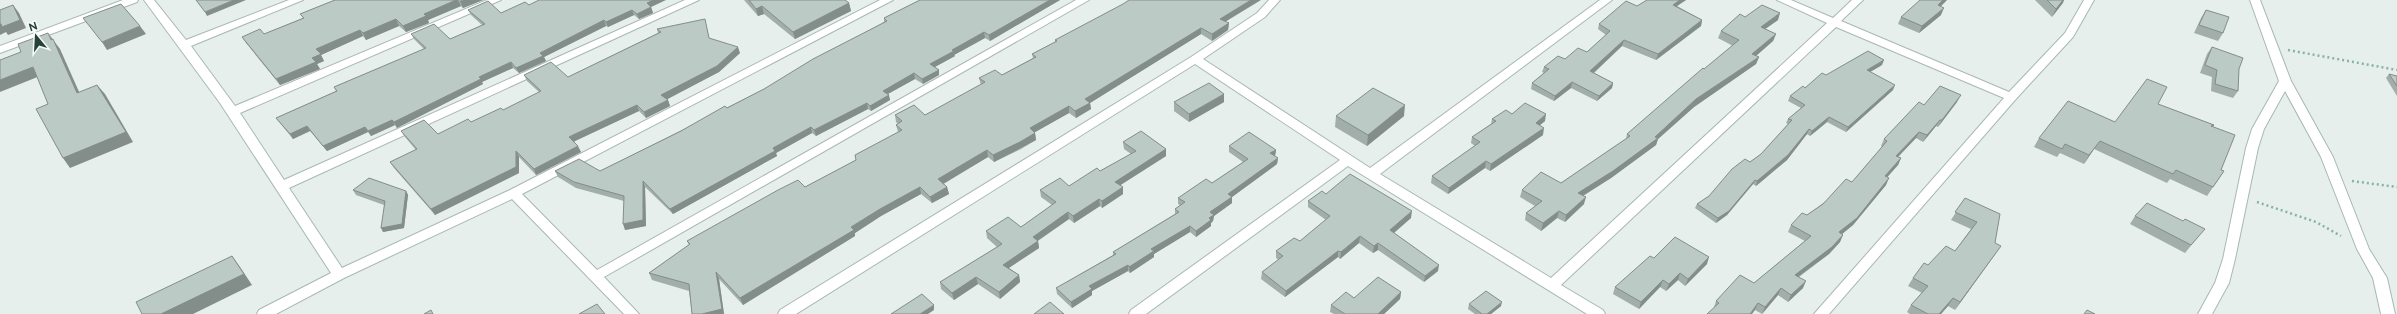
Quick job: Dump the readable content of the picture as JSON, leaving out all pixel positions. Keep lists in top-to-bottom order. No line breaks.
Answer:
{"north":"top"}
